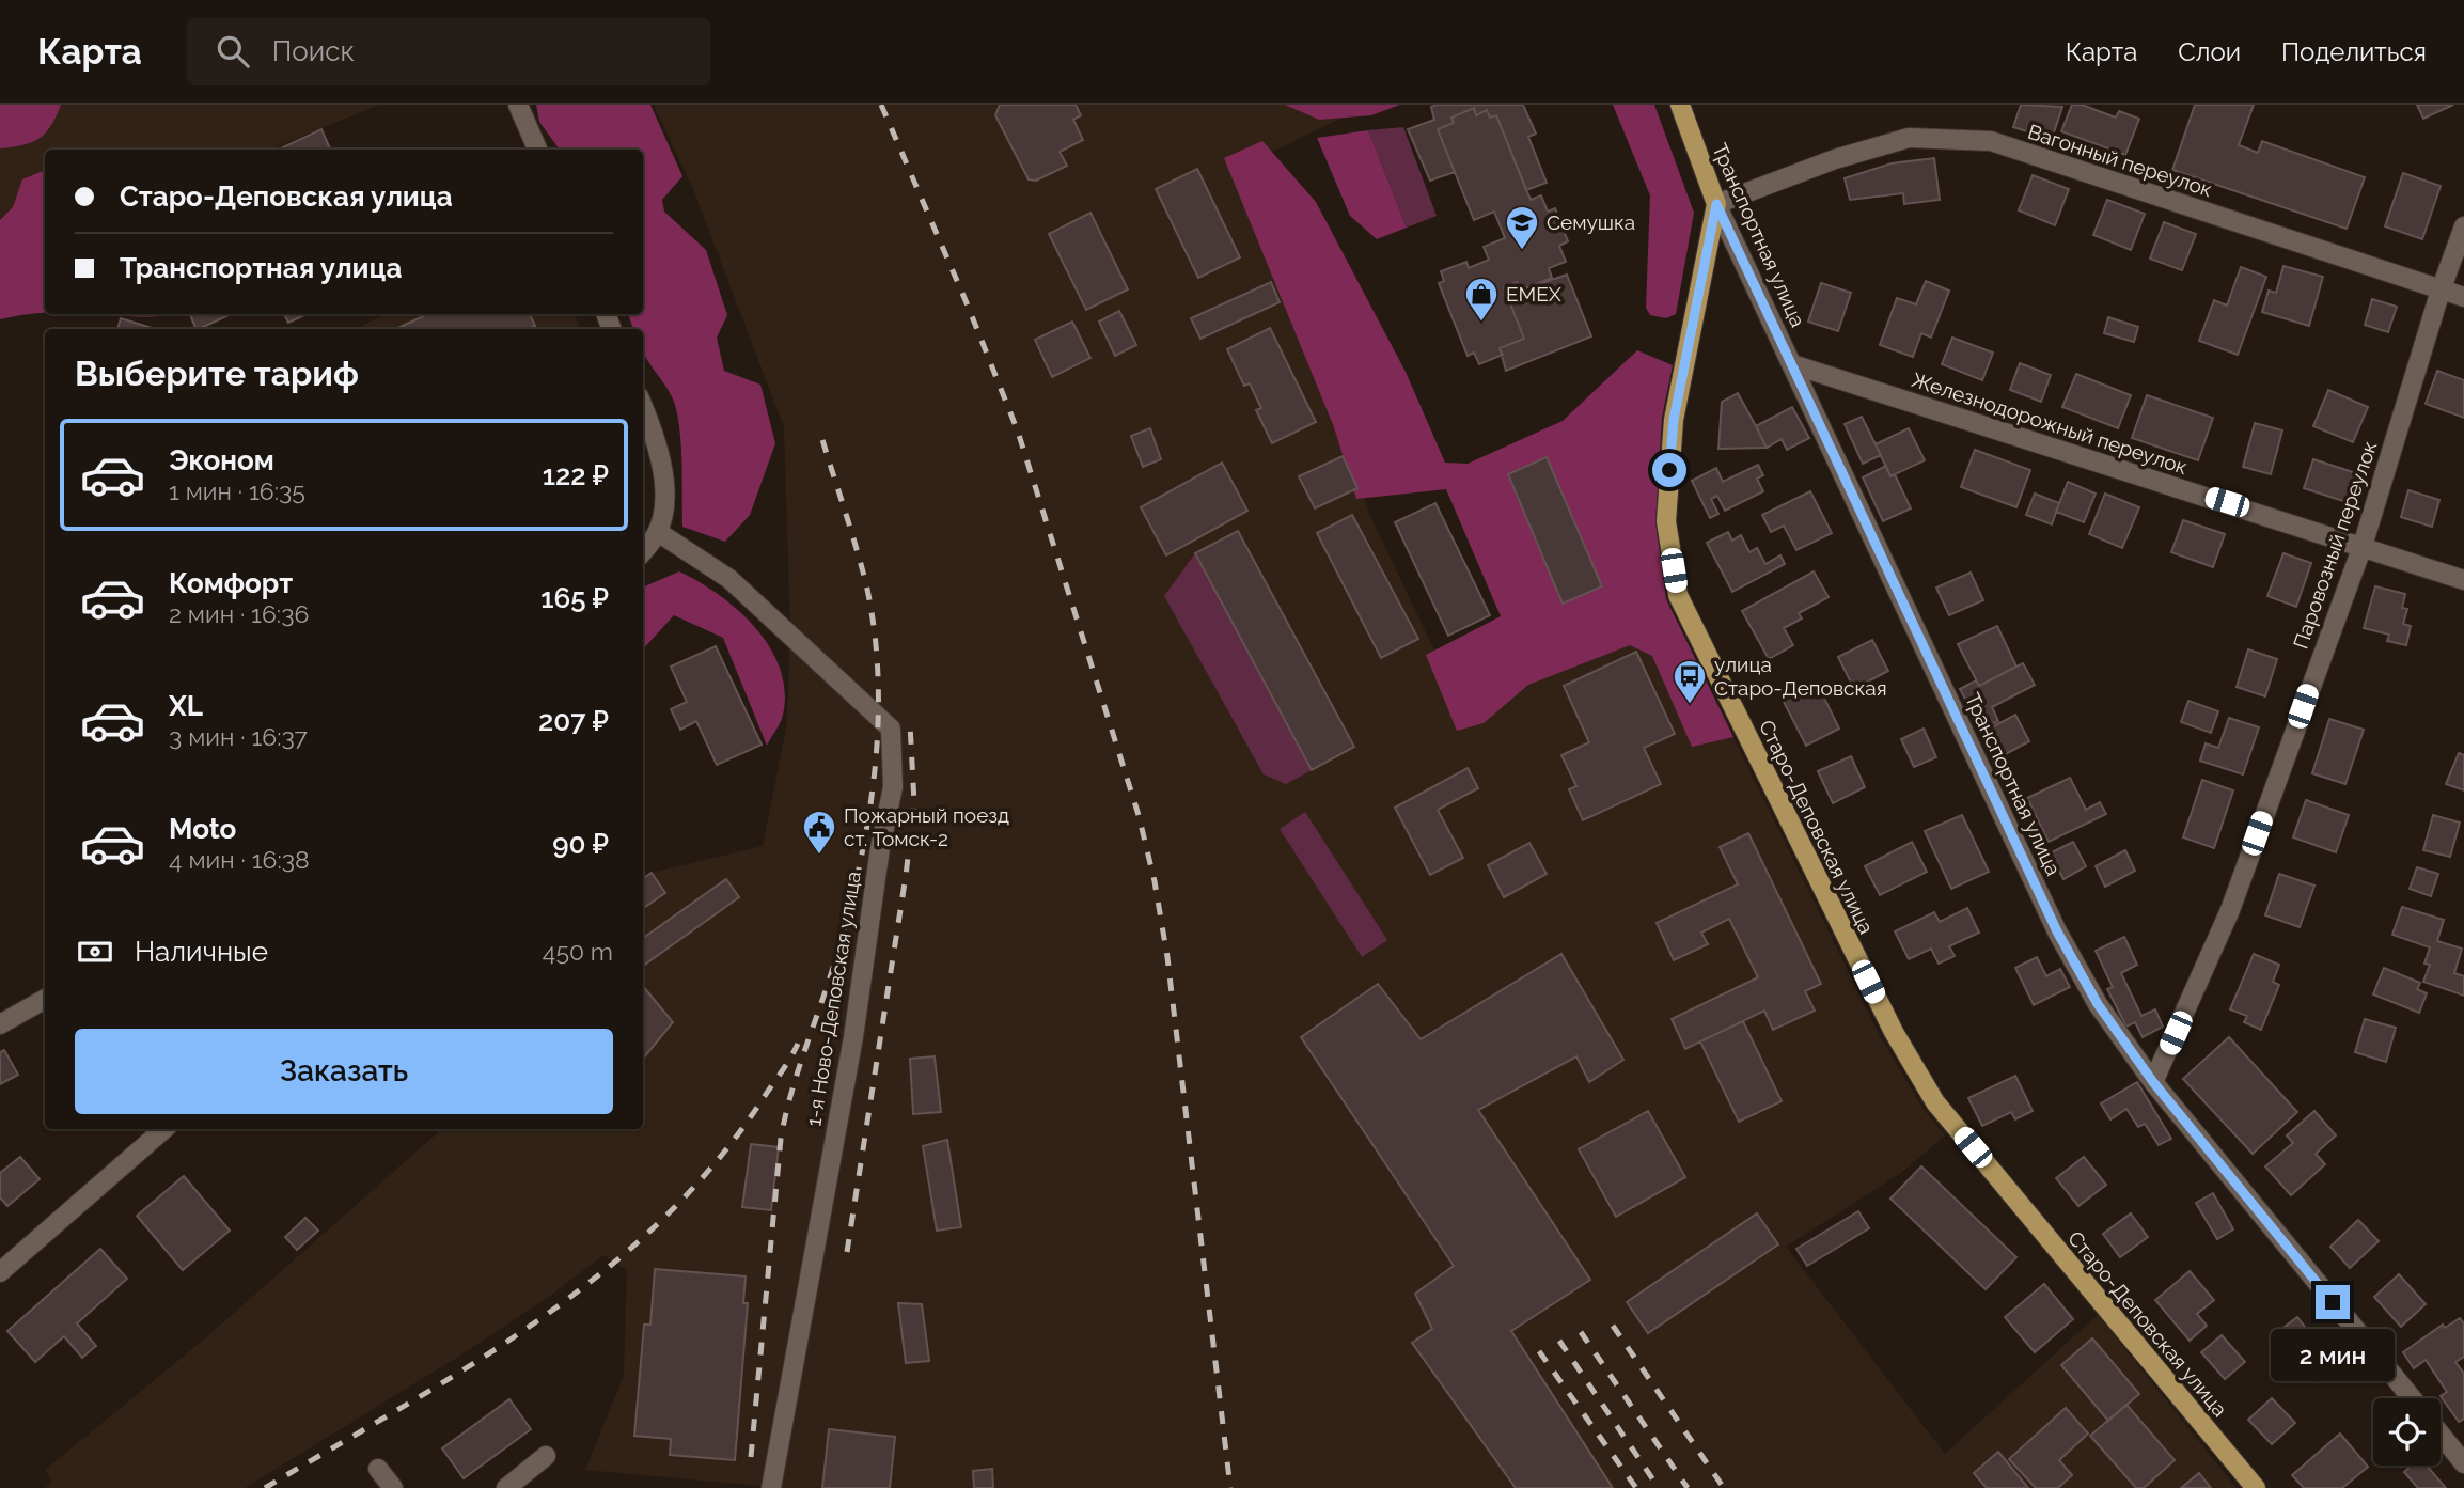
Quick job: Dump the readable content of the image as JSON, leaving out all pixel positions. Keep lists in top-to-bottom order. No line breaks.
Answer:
{"streets":{"main road":["Транспортная улица","Старо-Деповская улица"],"street":["Вагонный переулок","Железнодорожный переулок","Паровозный переулок","1-я Ново-Деповская улица"]},"crossings":[["Вагонный переулок","Транспортная улица"],["Вагонный переулок","Паровозный переулок"],["Вагонный переулок","Старо-Деповская улица"],["Транспортная улица","Железнодорожный переулок"],["Транспортная улица","Паровозный переулок"],["Транспортная улица","Старо-Деповская улица"],["Железнодорожный переулок","Паровозный переулок"]],"places":{"school or university":["Семушка"],"shop":["EMEX"],"bus stop":["улица Старо-Деповская"],"public building":["Пожарный поезд ст. Томск-2"]},"page":{"header":"Карта","search":"Поиск","nav":["Карта","Слои","Поделиться"],"banner":["Старо-Деповская улица","Транспортная улица"],"heading":"Выберите тариф","list":[{"name":"Эконом","note":"1 мин · 16:35","value":"122 ₽"},{"name":"Комфорт","note":"2 мин · 16:36","value":"165 ₽"},{"name":"XL","note":"3 мин · 16:37","value":"207 ₽"},{"name":"Moto","note":"4 мин · 16:38","value":"90 ₽"}],"pay":["Наличные","450 m"],"buttons":"Заказать","bubble":"2 мин"}}
